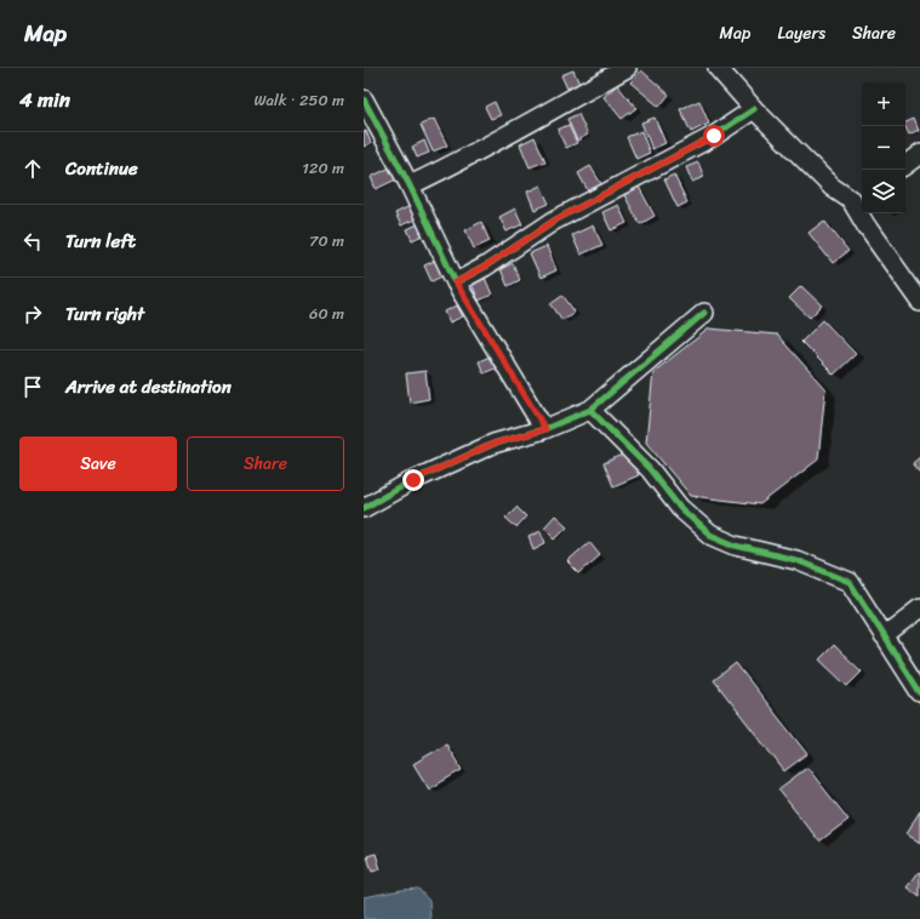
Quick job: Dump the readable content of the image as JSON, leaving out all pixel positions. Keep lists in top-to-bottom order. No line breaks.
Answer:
{"page":{"header":"Map","nav":["Map","Layers","Share"],"heading":["4 min","Walk · 250 m"],"map_buttons":["+","−"],"list":[["Continue","120 m"],["Turn left","70 m"],["Turn right","60 m"],"Arrive at destination"],"buttons":["Save","Share"]}}
